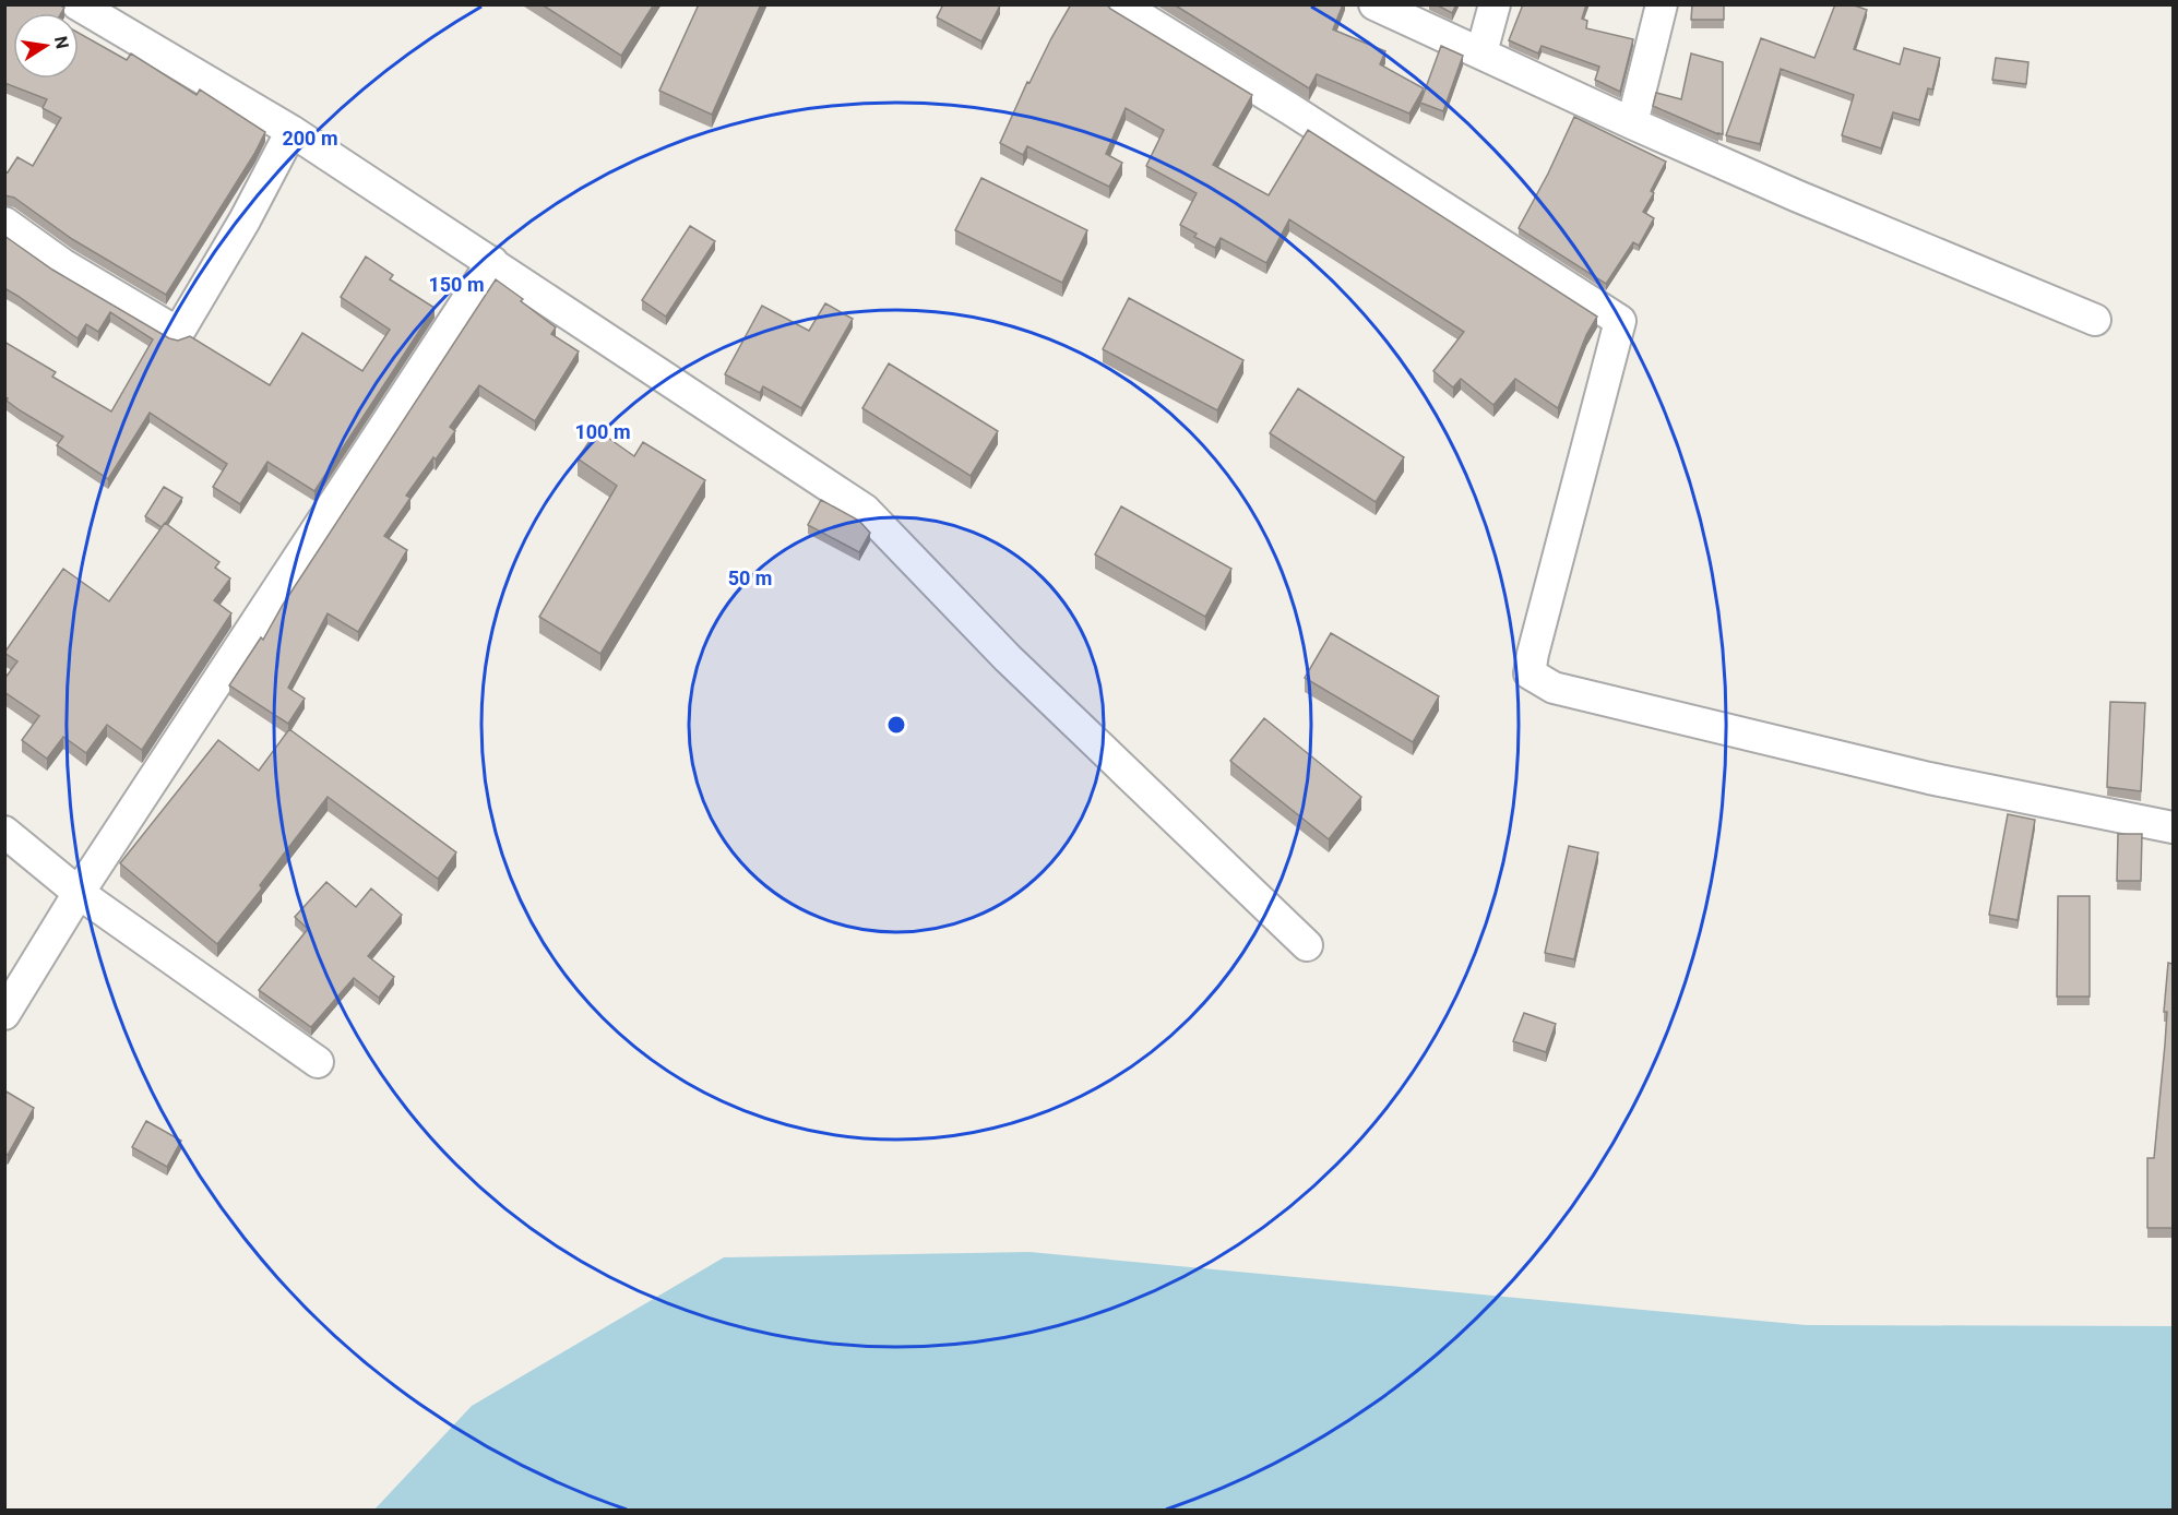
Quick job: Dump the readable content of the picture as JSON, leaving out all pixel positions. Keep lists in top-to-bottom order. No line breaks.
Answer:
{"north":"right","rings":["200 m","150 m","100 m","50 m"]}
